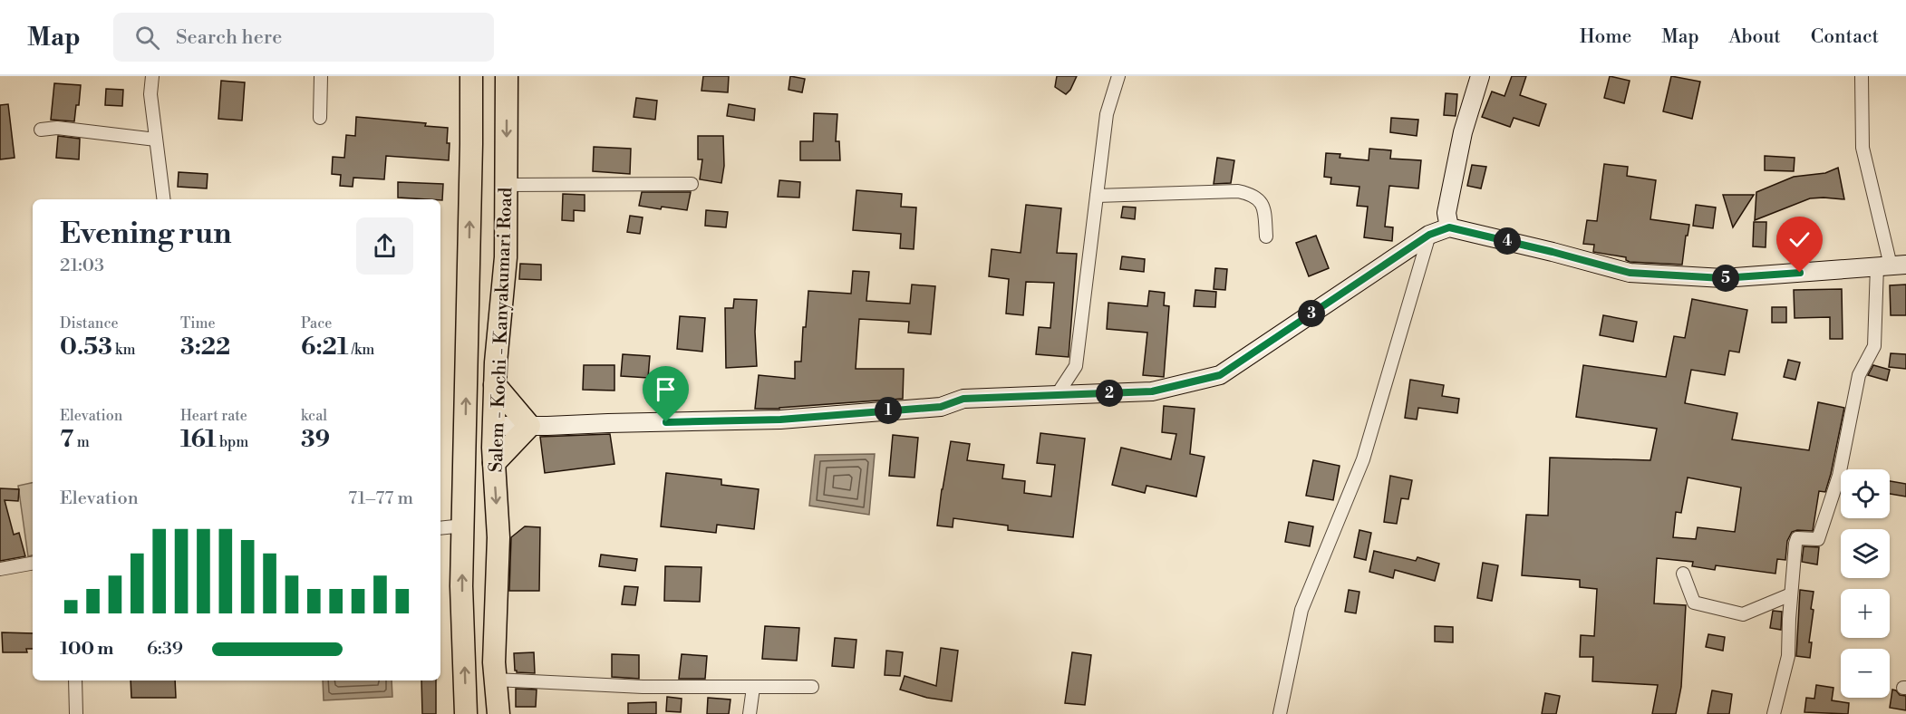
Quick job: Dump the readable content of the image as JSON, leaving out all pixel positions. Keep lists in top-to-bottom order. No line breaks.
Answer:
{"streets":{"highway":["Salem - Kochi - Kanyakumari Road"]},"page":{"header":"Map","search":"Search here","nav":["Home","Map","About","Contact"],"heading":["Evening run","21:03"],"pins":["4","5","3","2","1"],"stats":[["Distance","0.53 km"],["Time","3:22"],["Pace","6:21 /km"],["Elevation","7 m"],["Heart rate","161 bpm"],["kcal","39"]],"map_buttons":["+","−"],"chart":["Elevation","71–77 m"],"list":[{"name":"100 m","note":"6:39"}]}}
